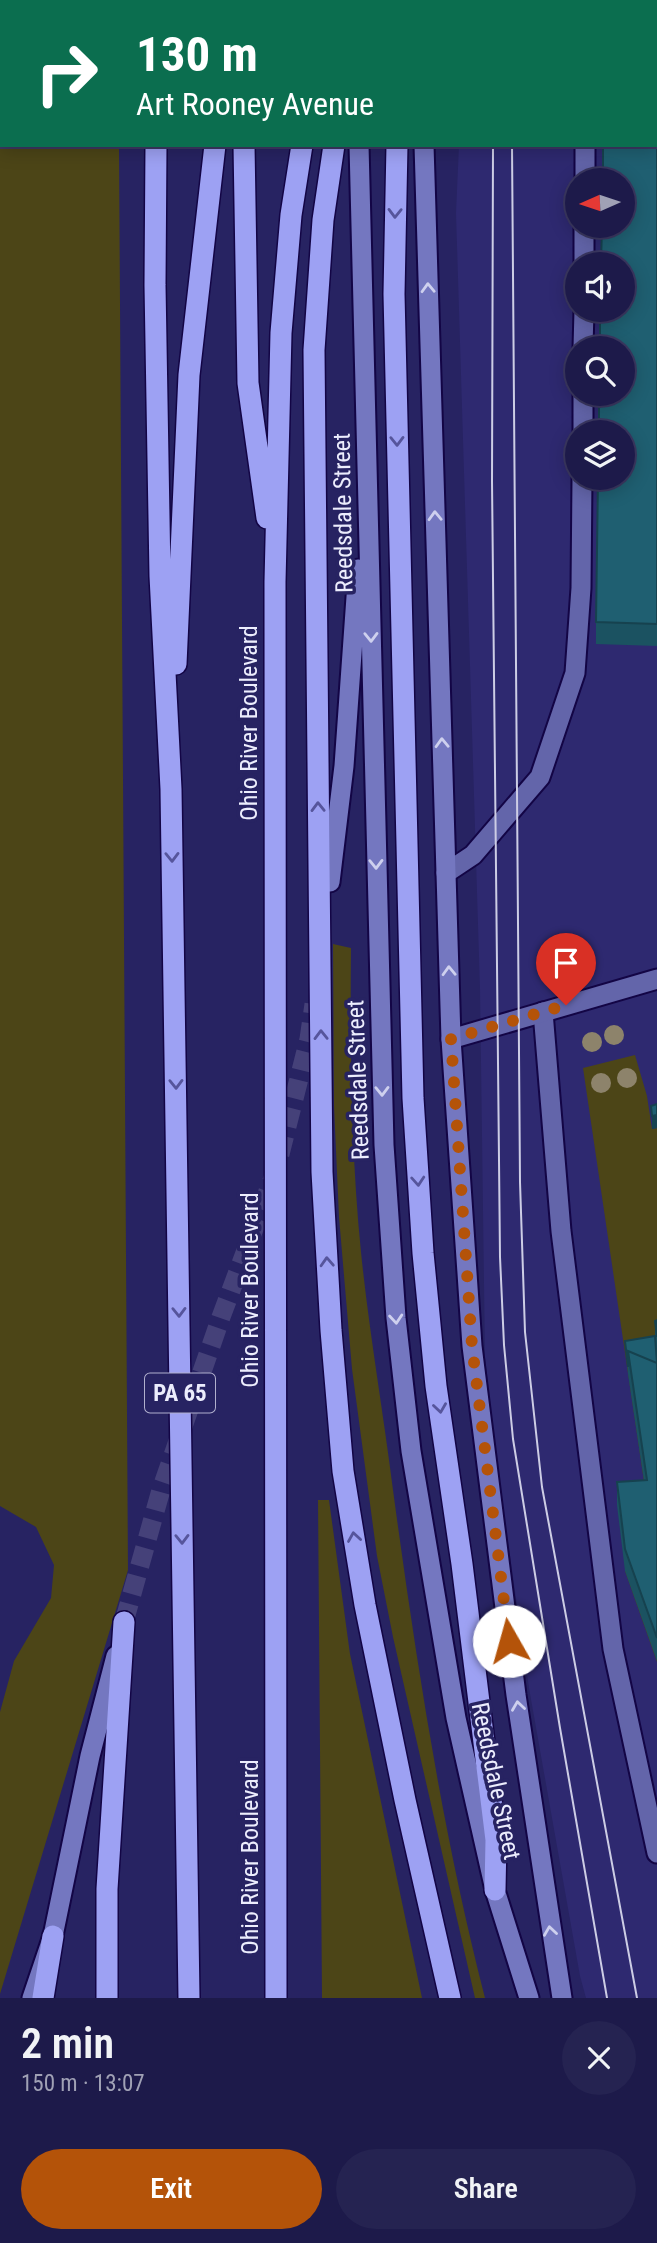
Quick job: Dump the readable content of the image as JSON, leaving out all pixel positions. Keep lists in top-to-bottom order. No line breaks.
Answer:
{"streets":{"highway":["Ohio River Boulevard","PA 65"],"main road":["Reedsdale Street"]},"north":"left","page":{"turn":["130 m","Art Rooney Avenue"],"heading":["2 min","150 m · 13:07"],"buttons":["Exit","Share"]}}
